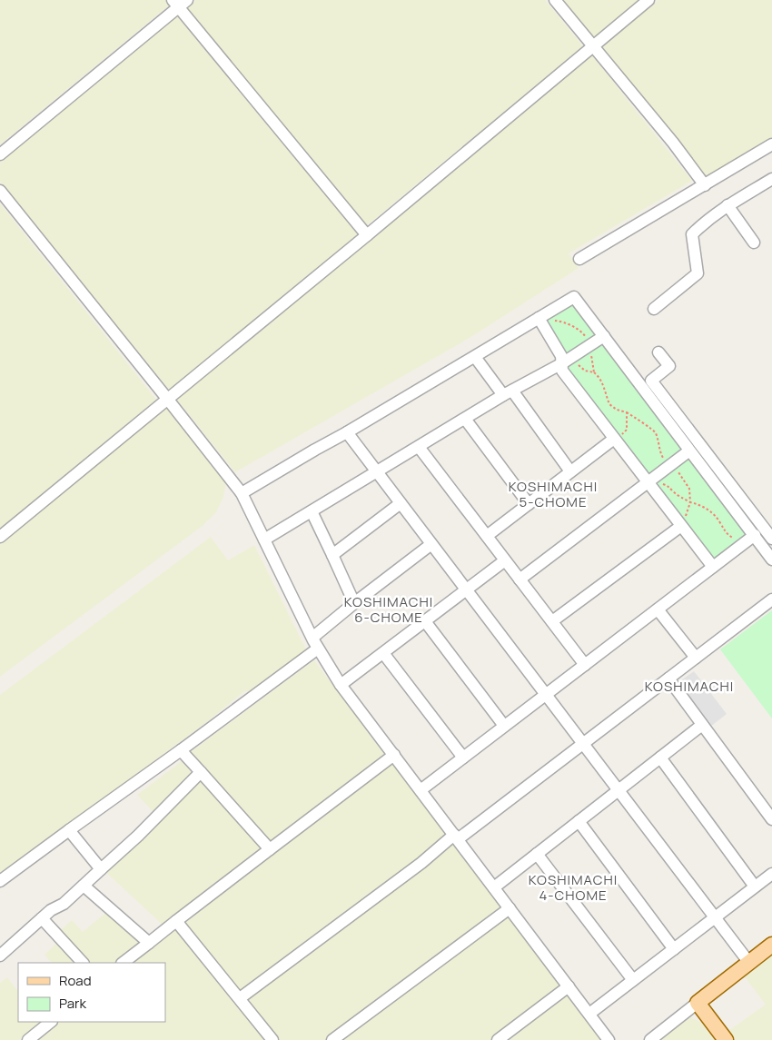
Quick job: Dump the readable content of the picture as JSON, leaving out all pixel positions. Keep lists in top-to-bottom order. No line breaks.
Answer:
{"districts":["KOSHIMACHI 5-CHOME","KOSHIMACHI 6-CHOME","KOSHIMACHI","KOSHIMACHI 4-CHOME"],"legend":["Road","Park"]}
